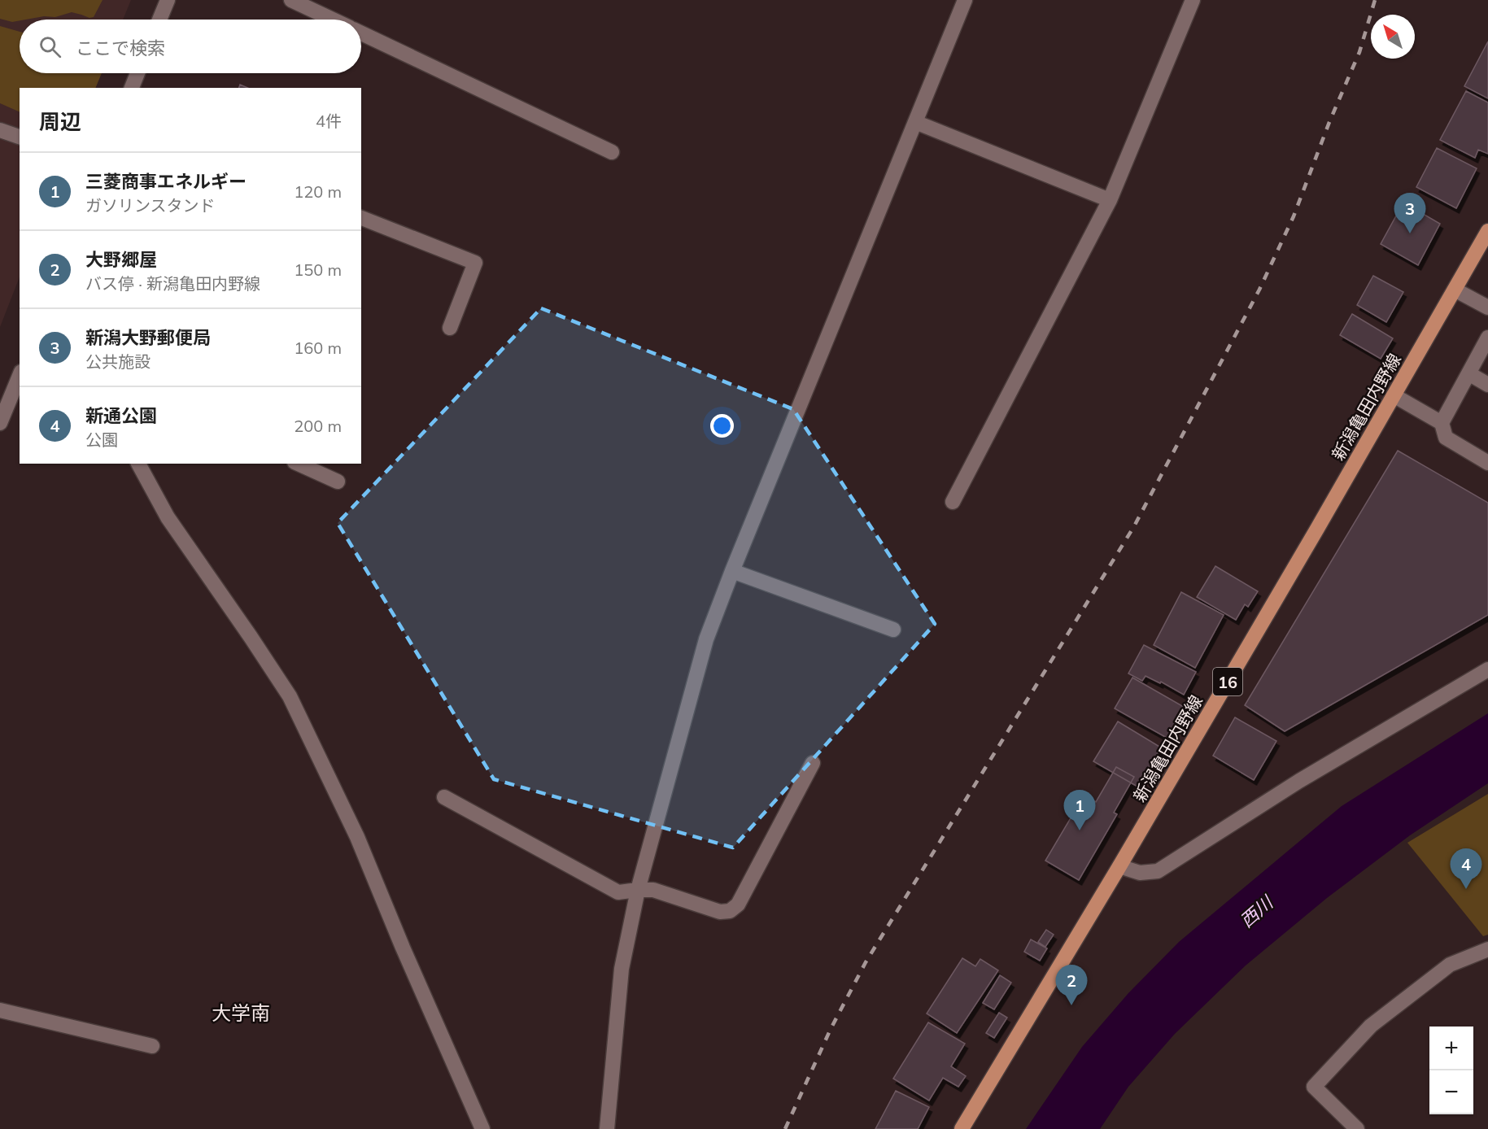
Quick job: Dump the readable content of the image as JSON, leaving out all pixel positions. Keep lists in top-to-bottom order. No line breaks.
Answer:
{"streets":{"main road":["新潟亀田内野線","16"]},"districts":["大学南"],"water":["西川"],"north":"top left","page":{"search":"ここで検索","heading":["周辺","4件"],"list":[{"mark":"1","name":"三菱商事エネルギー","note":"ガソリンスタンド","value":"120 m"},{"mark":"2","name":"大野郷屋","note":"バス停 · 新潟亀田内野線","value":"150 m"},{"mark":"3","name":"新潟大野郵便局","note":"公共施設","value":"160 m"},{"mark":"4","name":"新通公園","note":"公園","value":"200 m"}],"pins":["3","1","4","2"],"map_buttons":["+","−"]}}
